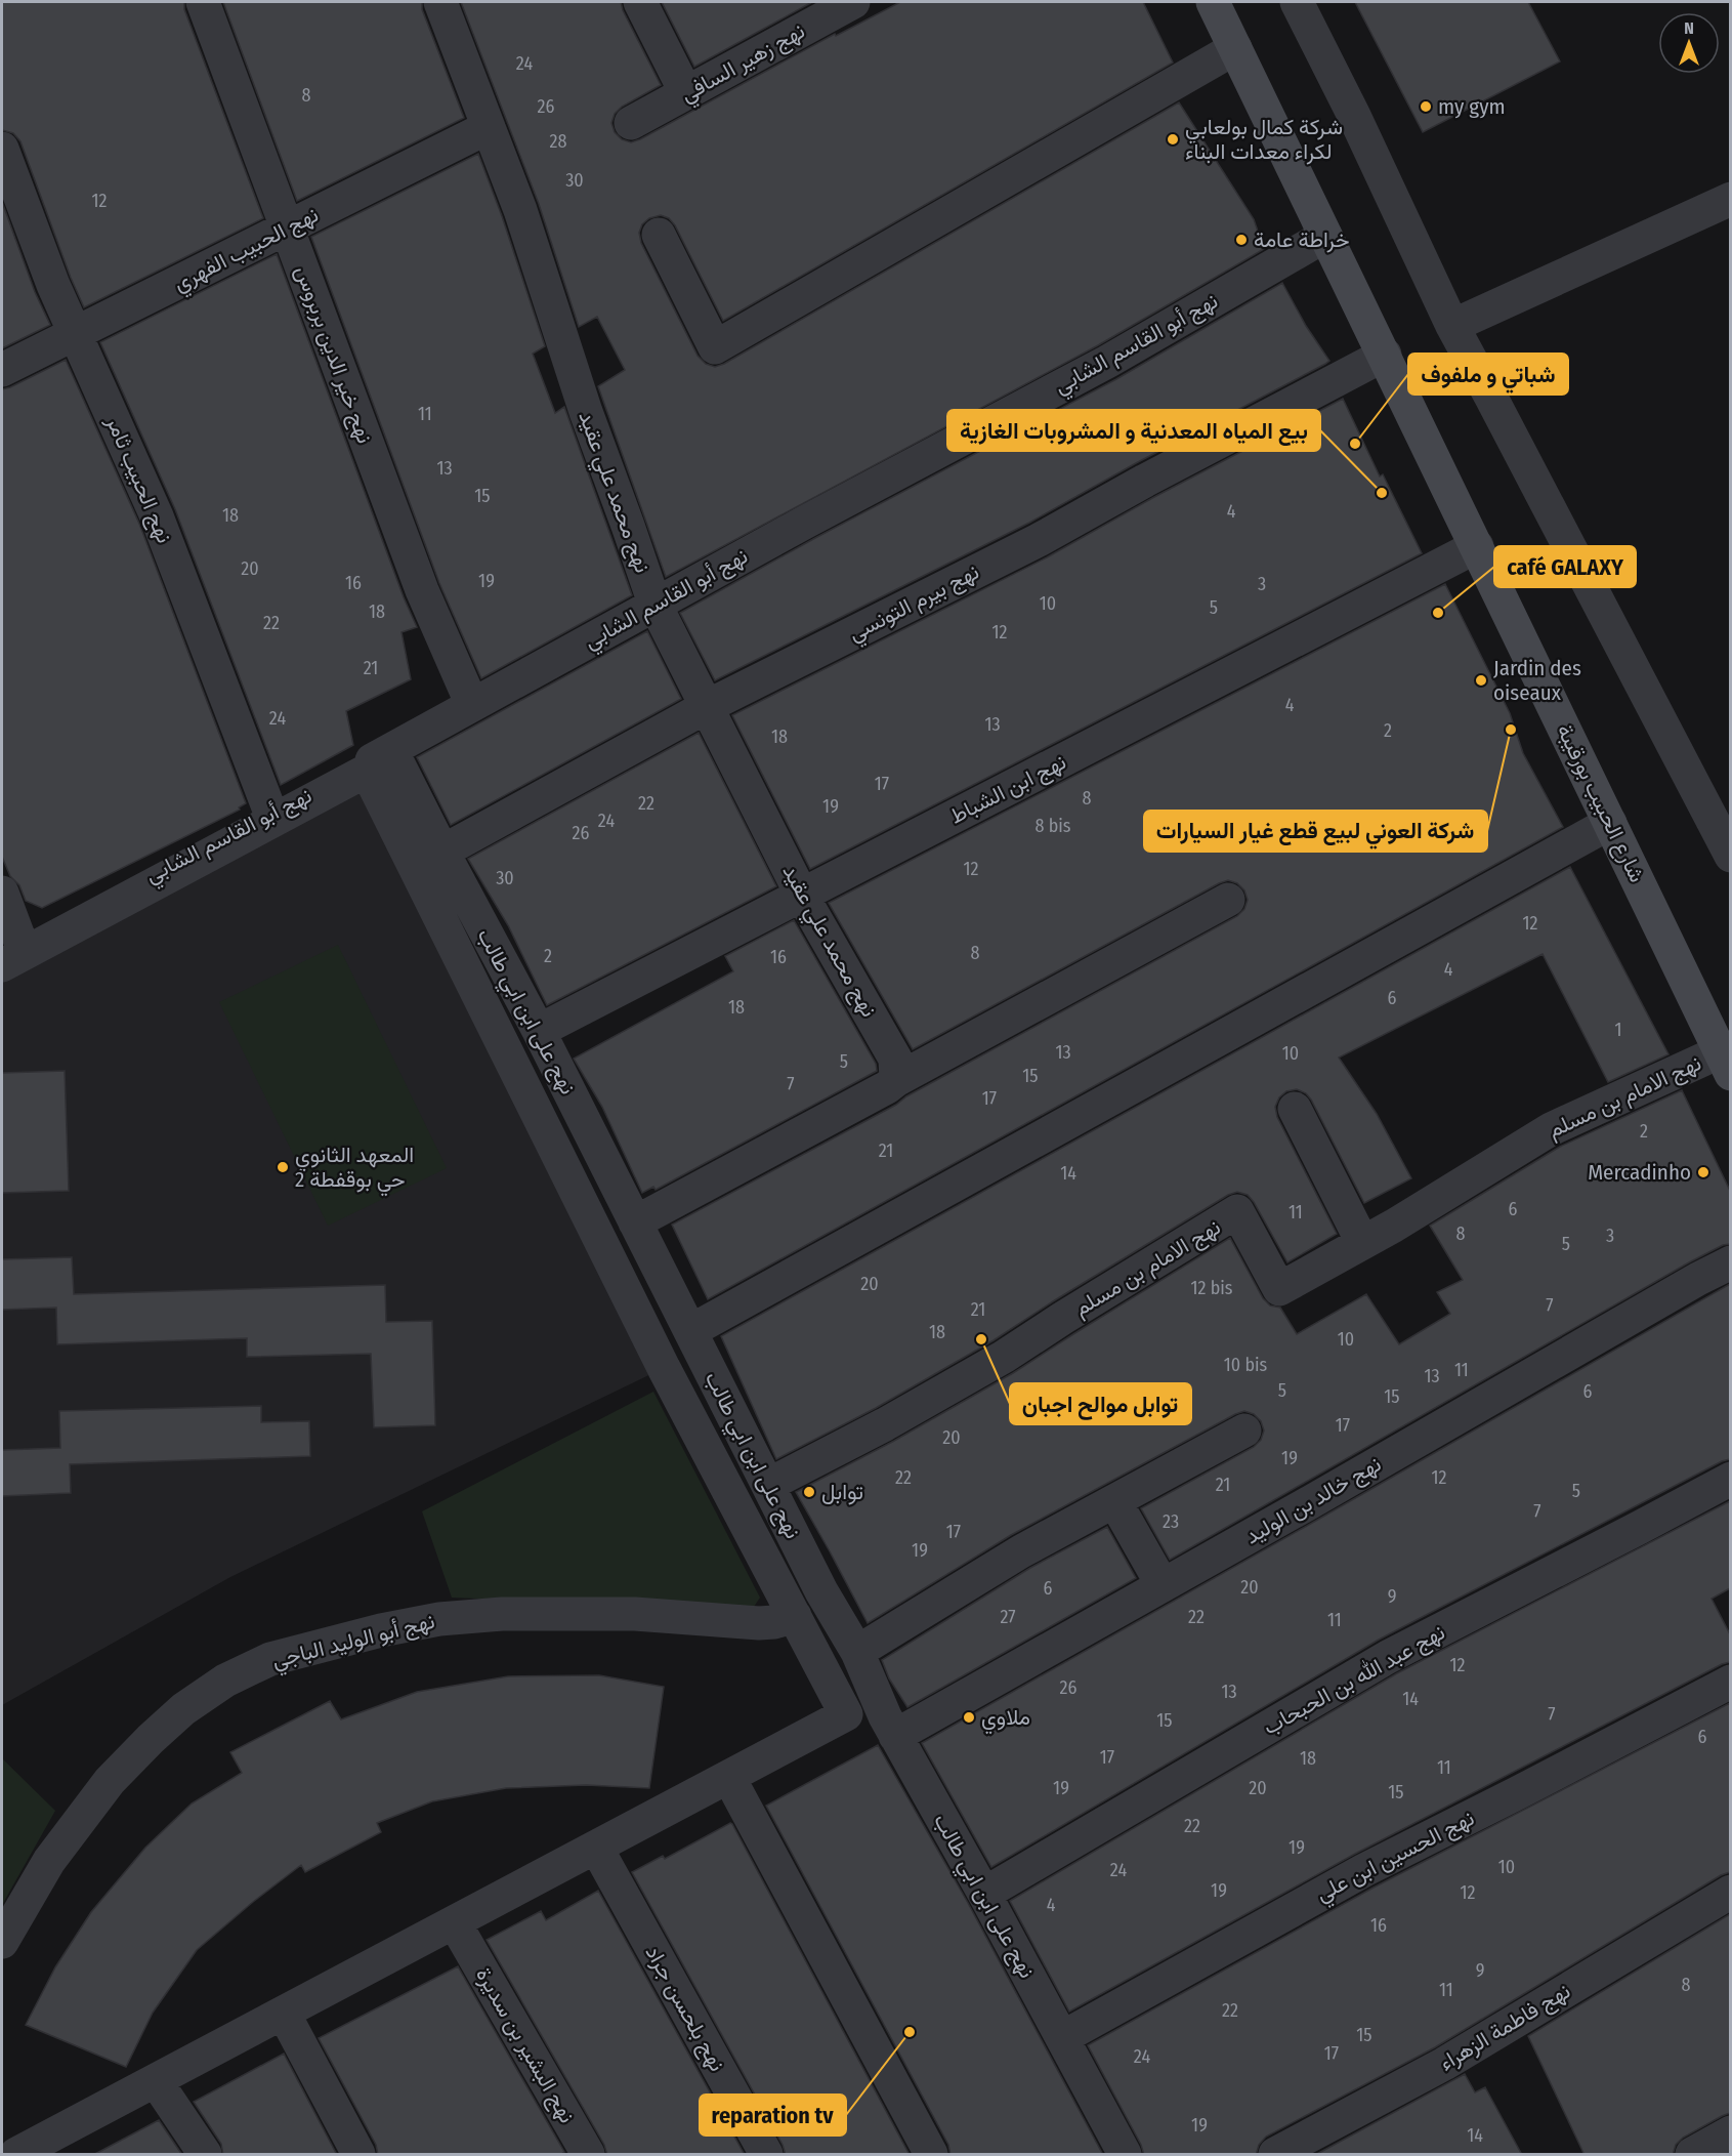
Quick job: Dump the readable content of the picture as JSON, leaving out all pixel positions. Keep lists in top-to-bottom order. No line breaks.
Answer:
{"streets":{"main road":["شارع الحبيب بورقيبة"],"street":["نهج زهير السافي","نهج الحبيب الفهري","نهج أبو القاسم الشابي","نهج خير الدين بربروس","نهج الحبيب ثامر","نهج محمد علي عقيد","نهج بيرم التونسي","نهج ابن الشباط","نهج على ابن ابي طالب","نهج الامام بن مسلم","نهج خالد بن الوليد","نهج أبو الوليد الباجي","نهج عبد الله بن الحبحاب","نهج الحسين ابن علي","نهج بلحسن جراد","نهج فاطمة الزهراء","نهج البشير بن سديرة"]},"crossings":[["نهج الحبيب الفهري","نهج خير الدين بربروس"],["نهج الحبيب الفهري","نهج الحبيب ثامر"],["نهج الحبيب الفهري","نهج محمد علي عقيد"],["نهج أبو القاسم الشابي","نهج خير الدين بربروس"],["نهج أبو القاسم الشابي","نهج الحبيب ثامر"],["نهج أبو القاسم الشابي","نهج محمد علي عقيد"],["نهج أبو القاسم الشابي","شارع الحبيب بورقيبة"],["نهج أبو القاسم الشابي","نهج على ابن ابي طالب"],["نهج محمد علي عقيد","نهج بيرم التونسي"],["نهج محمد علي عقيد","نهج ابن الشباط"],["نهج بيرم التونسي","شارع الحبيب بورقيبة"],["نهج بيرم التونسي","نهج على ابن ابي طالب"],["نهج ابن الشباط","شارع الحبيب بورقيبة"],["نهج ابن الشباط","نهج على ابن ابي طالب"],["شارع الحبيب بورقيبة","نهج الامام بن مسلم"],["نهج على ابن ابي طالب","نهج الامام بن مسلم"],["نهج على ابن ابي طالب","نهج خالد بن الوليد"],["نهج على ابن ابي طالب","نهج عبد الله بن الحبحاب"],["نهج على ابن ابي طالب","نهج الحسين ابن علي"],["نهج خالد بن الوليد","نهج بلحسن جراد"],["نهج خالد بن الوليد","نهج البشير بن سديرة"]],"places":["my gym","شركة كمال بولعابي لكراء معدات البناء","خراطة عامة","شباتي و ملفوف","بيع المياه المعدنية و المشروبات الغازية","café GALAXY","Jardin des oiseaux","شركة العوني لبيع قطع غيار السيارات","المعهد الثانوي حي بوقفطة 2","Mercadinho","توابل موالح اجبان","توابل","ملاوي","reparation tv"],"house_numbers":["24","8","26","28","30","12","11","13","15","4","18","20","19","16","3","10","5","18","22","12","21","4","24","13","2","18","17","8","22","19","24","8 bis","26","12","30","12","8","2","16","4","6","18","1","13","10","5","15","7","17","2","21","14","6","11","8","3","5","20","12 bis","7","21","18","10","10 bis","11","13","5","6","15","17","20","19","22","12","21","5","7","23","17","19","20","6","9","27","22","11","12","26","13","14","7","15","6","17","18","11","19","20","15","22","19","10","24","19","12","4","16","9","8","11","22","15","17","24","19","14"],"north":"top"}
